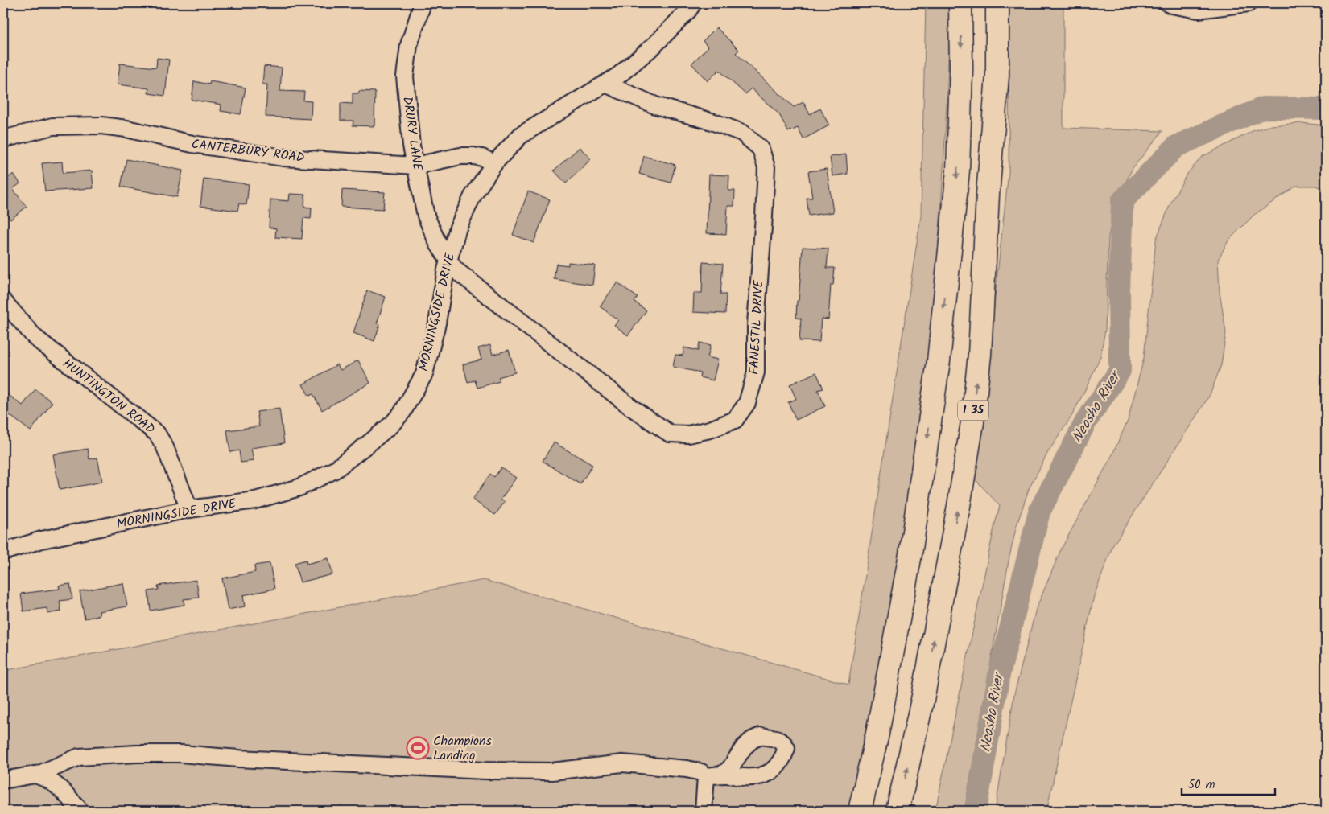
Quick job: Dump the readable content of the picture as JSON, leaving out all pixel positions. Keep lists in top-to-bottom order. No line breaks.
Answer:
{"streets":{"highway":["I 35"],"street":["DRURY LANE","CANTERBURY ROAD","MORNINGSIDE DRIVE","FANESTIL DRIVE","HUNTINGTON ROAD"]},"crossings":[["DRURY LANE","CANTERBURY ROAD"],["DRURY LANE","MORNINGSIDE DRIVE"],["DRURY LANE","FANESTIL DRIVE"],["CANTERBURY ROAD","MORNINGSIDE DRIVE"],["MORNINGSIDE DRIVE","FANESTIL DRIVE"],["MORNINGSIDE DRIVE","HUNTINGTON ROAD"]],"water":["Neosho River"],"places":{"sports":["Champions Landing"]},"scale_bar":"50 m"}
